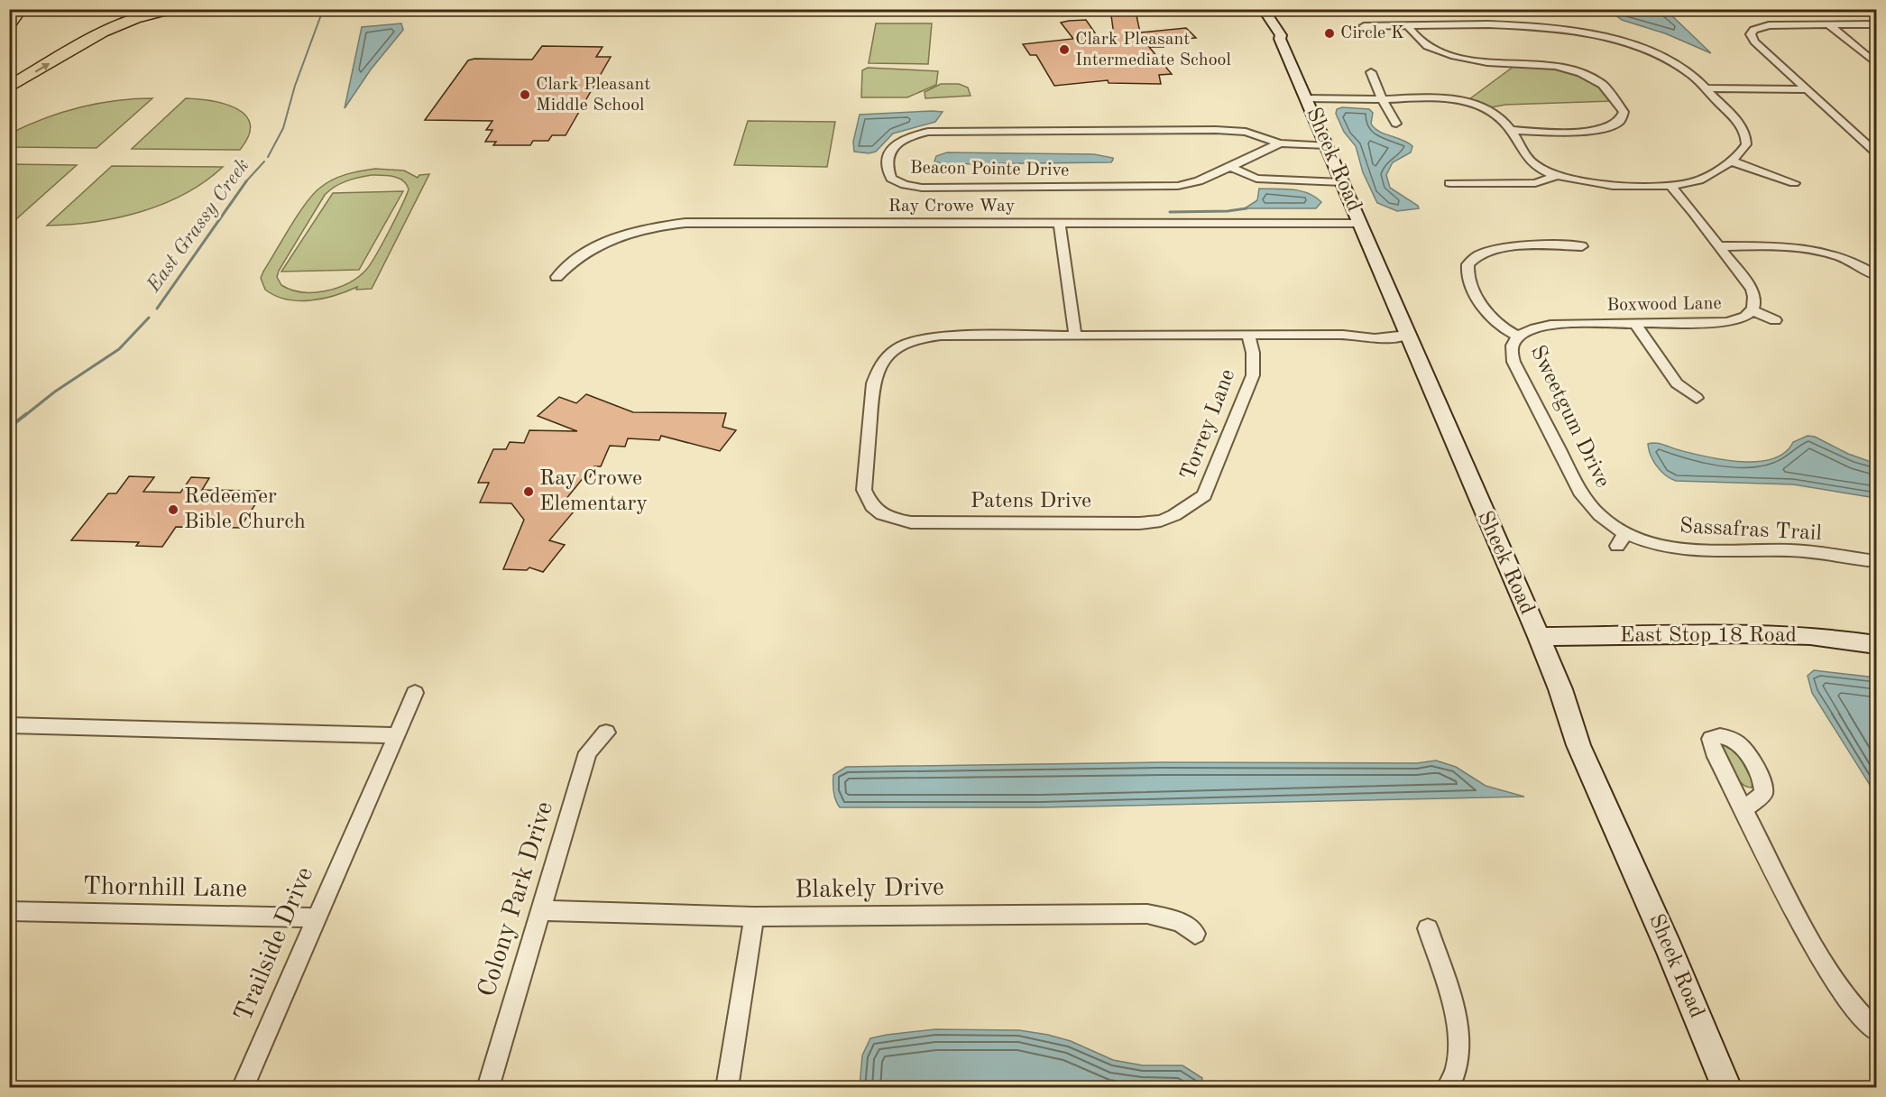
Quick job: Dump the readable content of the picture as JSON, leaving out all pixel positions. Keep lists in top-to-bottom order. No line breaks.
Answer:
{"streets":{"street":["Sheek Road","Beacon Pointe Drive","Ray Crowe Way","Boxwood Lane","Sweetgum Drive","Torrey Lane","Patens Drive","Sassafras Trail","East Stop 18 Road","Thornhill Lane","Blakely Drive","Colony Park Drive","Trailside Drive"]},"crossings":[["Sheek Road","Beacon Pointe Drive"],["Sheek Road","Ray Crowe Way"],["Sheek Road","East Stop 18 Road"],["Boxwood Lane","Sweetgum Drive"],["Sweetgum Drive","Sassafras Trail"],["Torrey Lane","Patens Drive"],["Thornhill Lane","Trailside Drive"],["Blakely Drive","Colony Park Drive"]],"water":["East Grassy Creek"],"places":["Circle K","Clark Pleasant Intermediate School","Clark Pleasant Middle School","Ray Crowe Elementary","Redeemer Bible Church"]}
